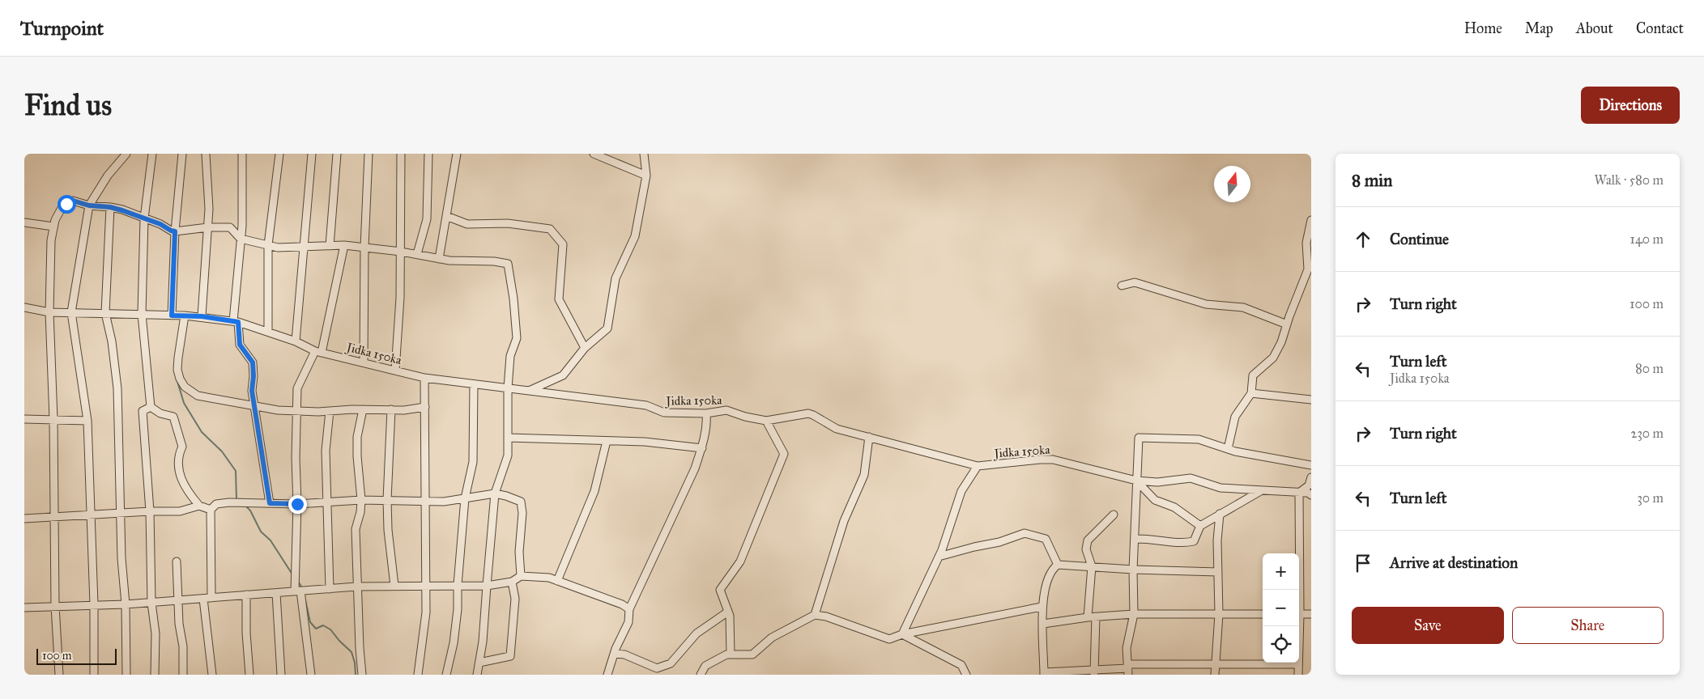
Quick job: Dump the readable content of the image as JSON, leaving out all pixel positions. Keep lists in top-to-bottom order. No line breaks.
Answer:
{"streets":{"street":["Jidka 150ka"]},"scale_bar":"100 m","north":"top","page":{"header":"Turnpoint","nav":["Home","Map","About","Contact"],"buttons":["Directions",["Save","Share"]],"title":"Find us","heading":["8 min","Walk · 580 m"],"list":[["Continue","140 m"],["Turn right","100 m"],["Turn left","Jidka 150ka","80 m"],["Turn right","230 m"],["Turn left","30 m"],"Arrive at destination"],"map_buttons":["+","−"],"scale":"100 m"}}
